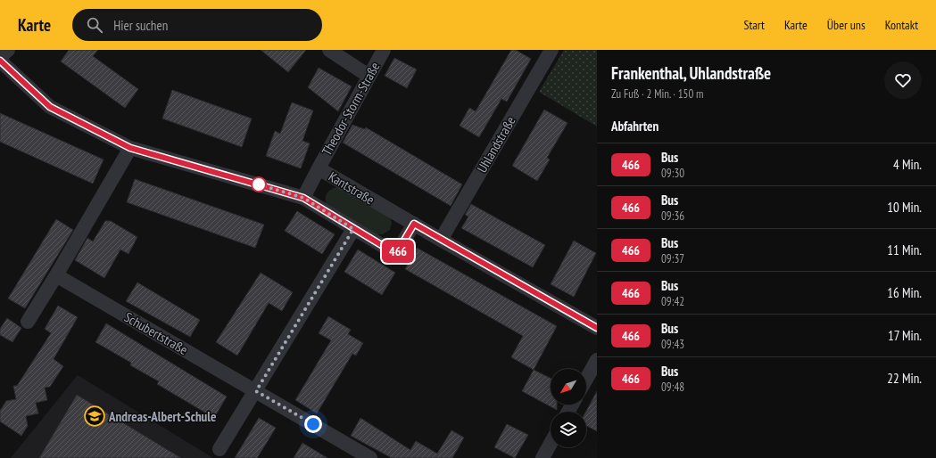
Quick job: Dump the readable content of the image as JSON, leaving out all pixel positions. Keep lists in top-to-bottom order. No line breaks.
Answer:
{"streets":{"street":["Theodor-Storm-Straße","Uhlandstraße","Kantstraße","Schubertstraße"]},"crossings":[["Theodor-Storm-Straße","Kantstraße"],["Uhlandstraße","Kantstraße"]],"places":{"school or university":["Andreas-Albert-Schule"]},"lines":["bus line 466"],"north":"bottom left","page":{"header":"Karte","search":"Hier suchen","nav":["Start","Karte","Über uns","Kontakt"],"on_map":"466","heading":[["Frankenthal, Uhlandstraße","Zu Fuß · 2 Min. · 150 m"],"Abfahrten"],"list":[{"mark":"466","name":"Bus","note":"09:30","value":"4 Min."},{"mark":"466","name":"Bus","note":"09:36","value":"10 Min."},{"mark":"466","name":"Bus","note":"09:37","value":"11 Min."},{"mark":"466","name":"Bus","note":"09:42","value":"16 Min."},{"mark":"466","name":"Bus","note":"09:43","value":"17 Min."},{"mark":"466","name":"Bus","note":"09:48","value":"22 Min."}]}}
